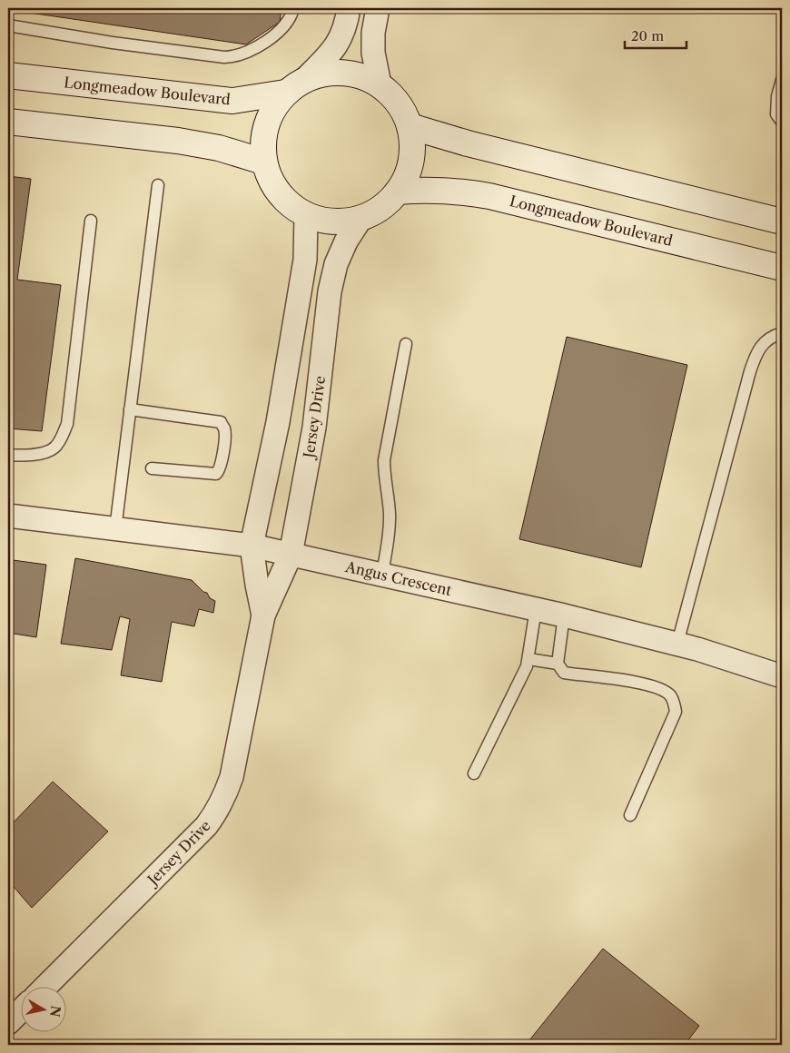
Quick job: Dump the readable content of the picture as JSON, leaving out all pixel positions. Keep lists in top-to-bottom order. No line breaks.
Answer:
{"streets":{"main road":["Longmeadow Boulevard"],"street":["Jersey Drive","Angus Crescent"]},"crossings":[["Longmeadow Boulevard","Jersey Drive"],["Jersey Drive","Angus Crescent"]],"scale_bar":"20 m","north":"right"}
